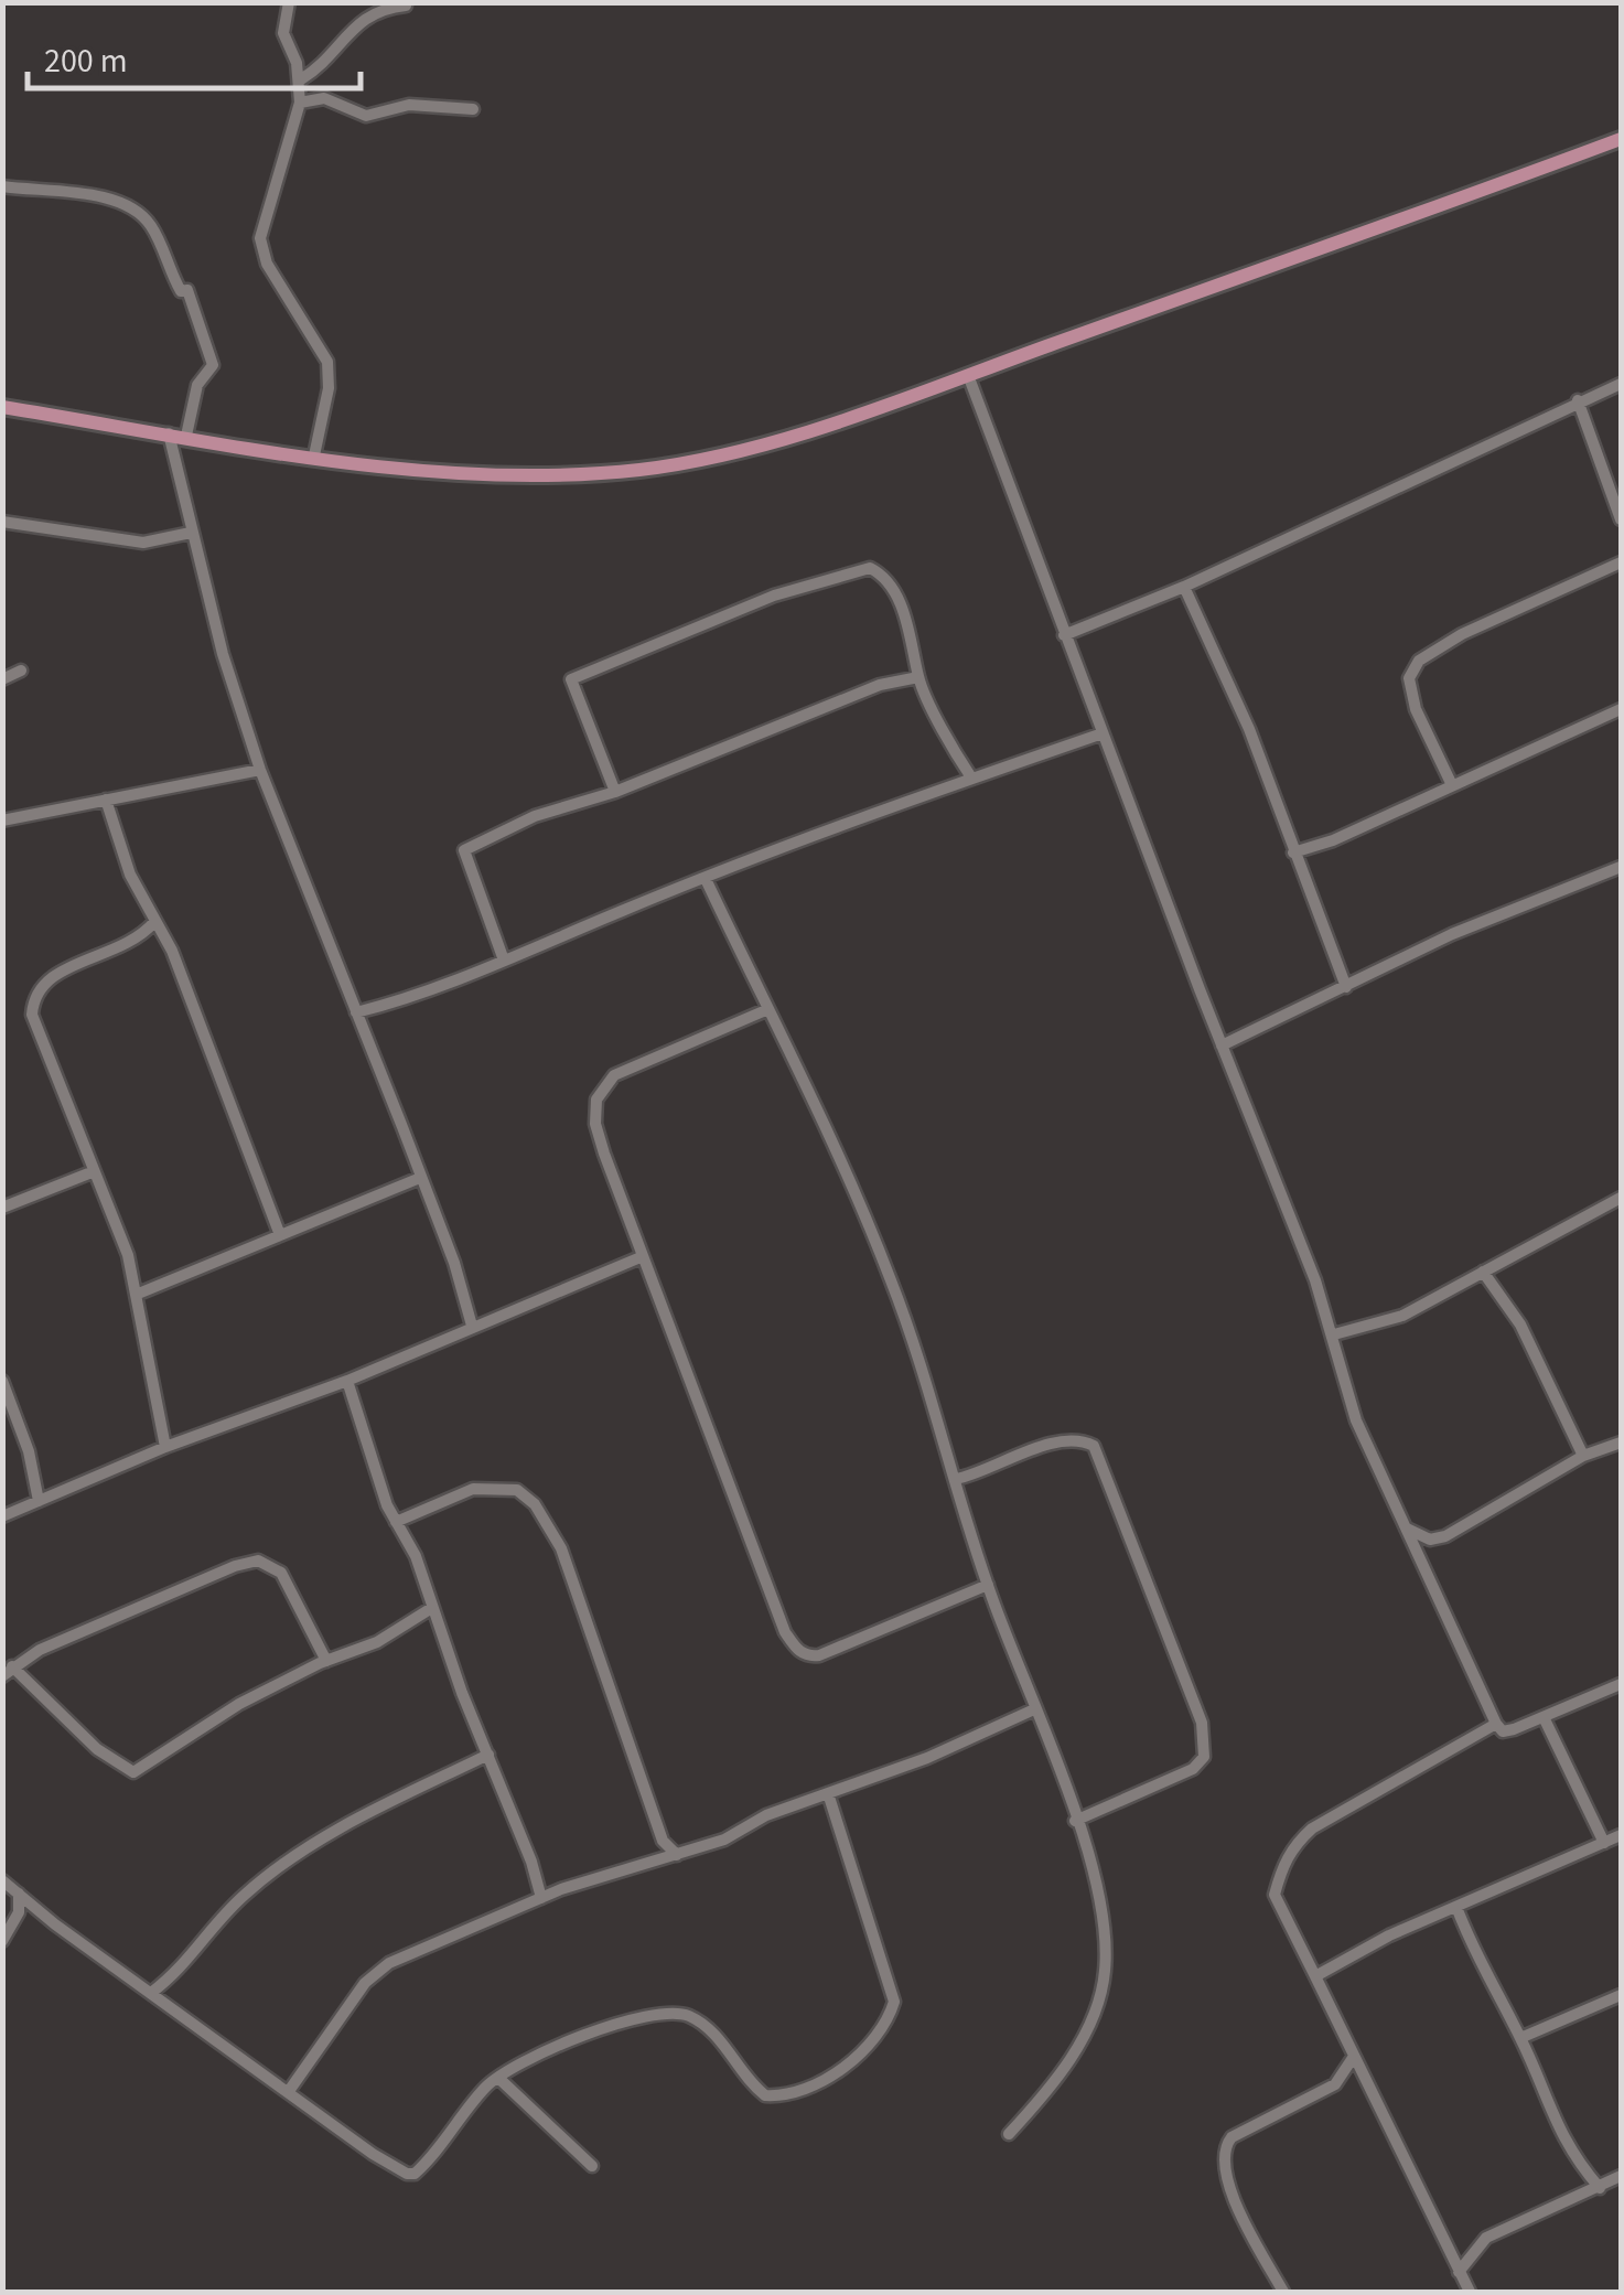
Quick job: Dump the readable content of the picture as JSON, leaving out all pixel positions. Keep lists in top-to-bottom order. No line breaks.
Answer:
{"scale_bar":"200 m"}
